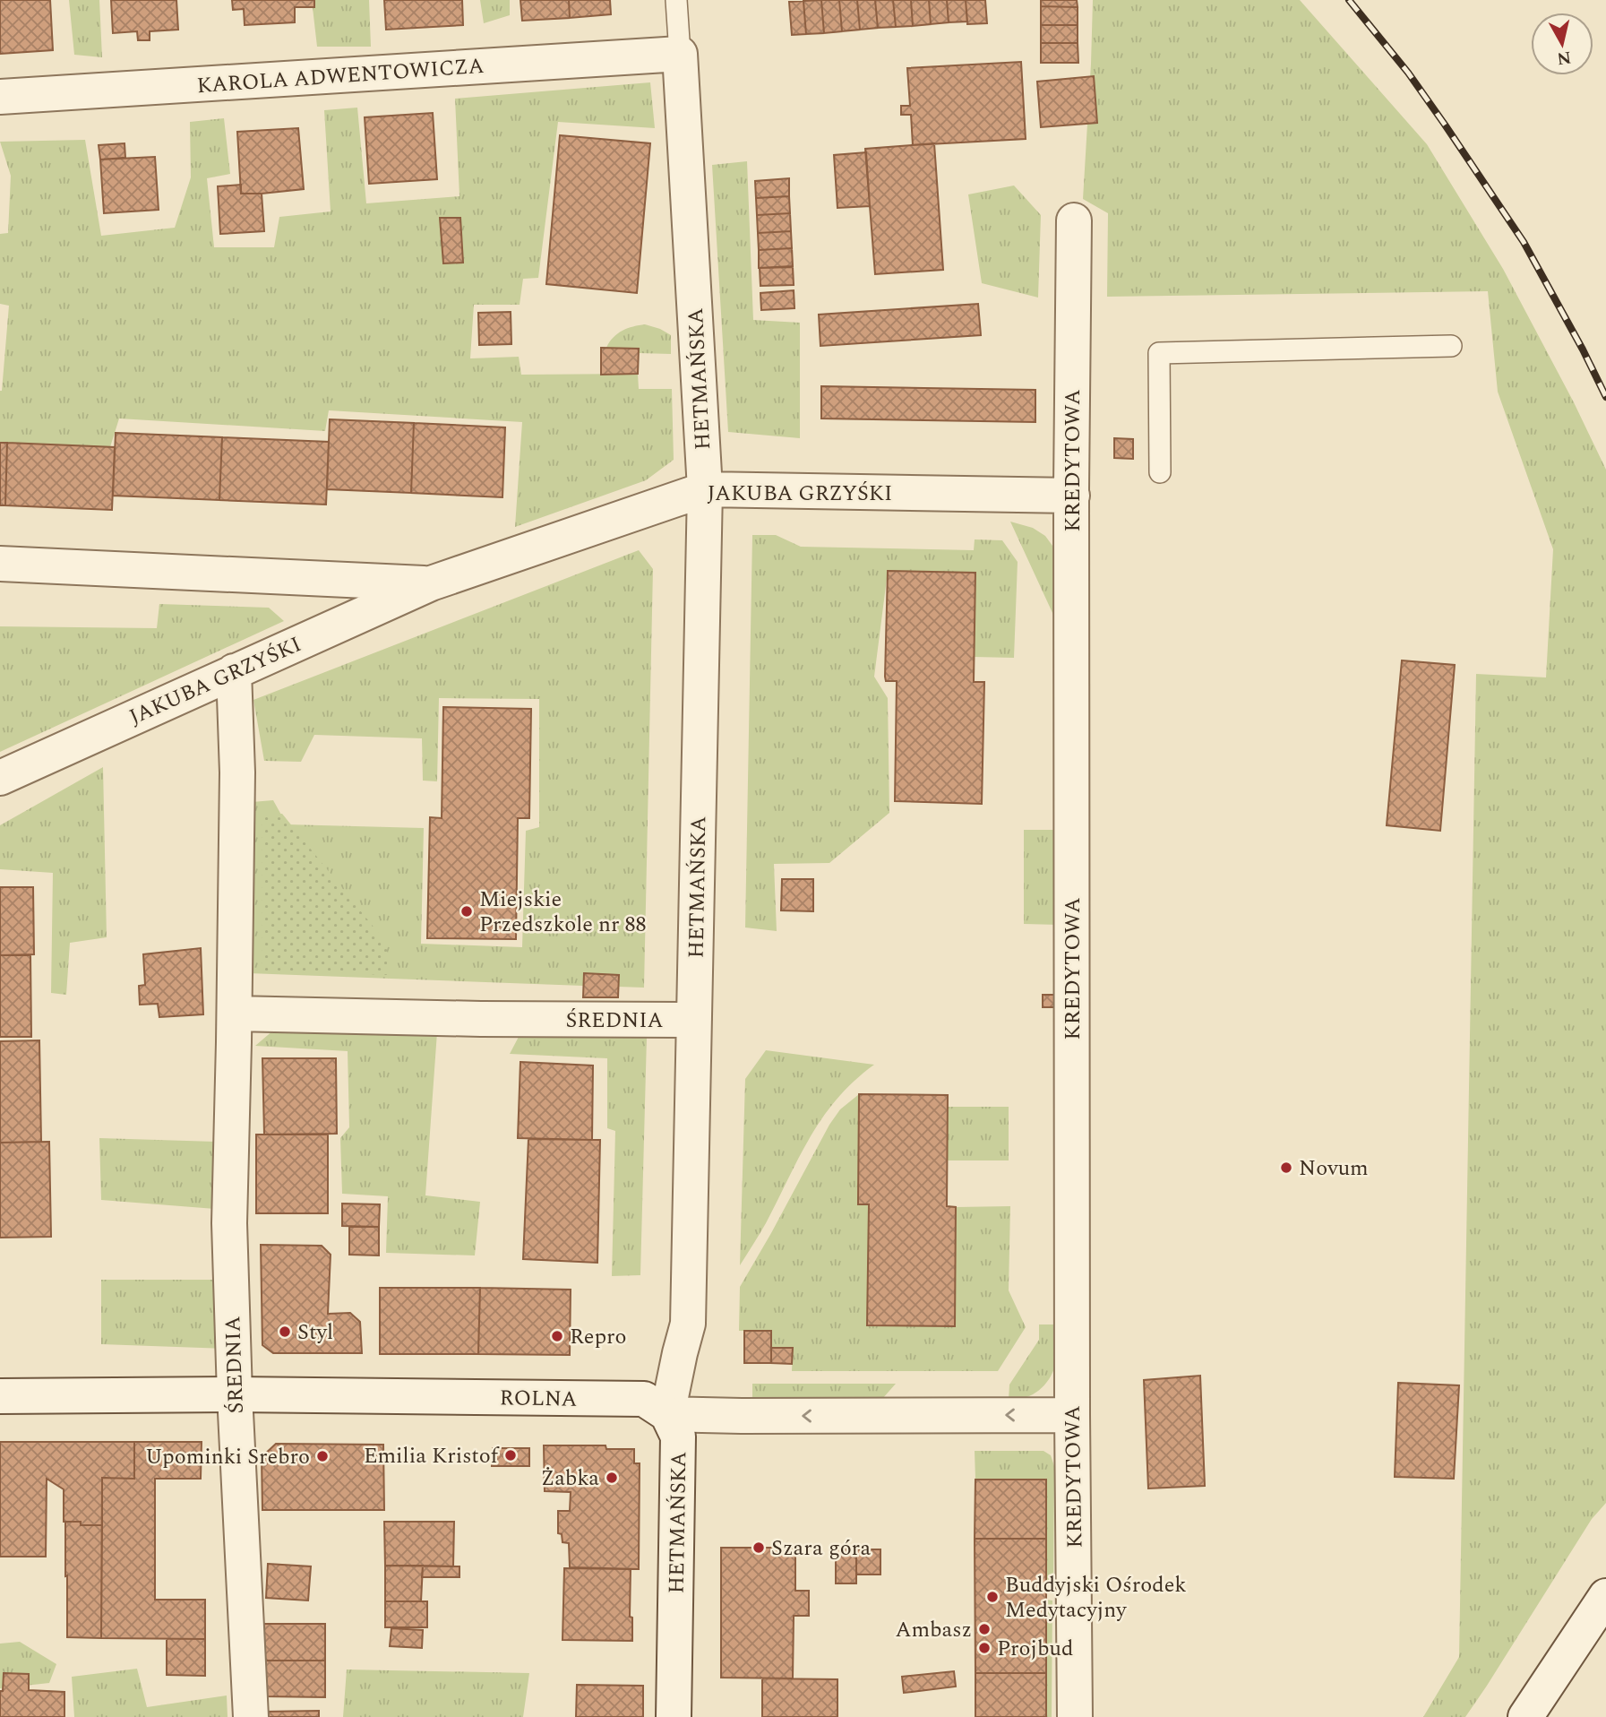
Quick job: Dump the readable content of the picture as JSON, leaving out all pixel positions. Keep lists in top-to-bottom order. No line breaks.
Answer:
{"streets":{"street":["KAROLA ADWENTOWICZA","HETMAŃSKA","KREDYTOWA","JAKUBA GRZYŚKI","ŚREDNIA","ROLNA"]},"crossings":[["KAROLA ADWENTOWICZA","HETMAŃSKA"],["HETMAŃSKA","JAKUBA GRZYŚKI"],["HETMAŃSKA","ŚREDNIA"],["HETMAŃSKA","ROLNA"],["KREDYTOWA","JAKUBA GRZYŚKI"],["KREDYTOWA","ROLNA"],["JAKUBA GRZYŚKI","ŚREDNIA"],["ŚREDNIA","ROLNA"]],"one_way":["ROLNA"],"places":["Miejskie Przedszkole nr 88","Novum","Styl","Repro","Emilia Kristof","Upominki Srebro","Żabka","Szara góra","Buddyjski Ośrodek Medytacyjny","Ambasz","Projbud"],"north":"bottom"}
